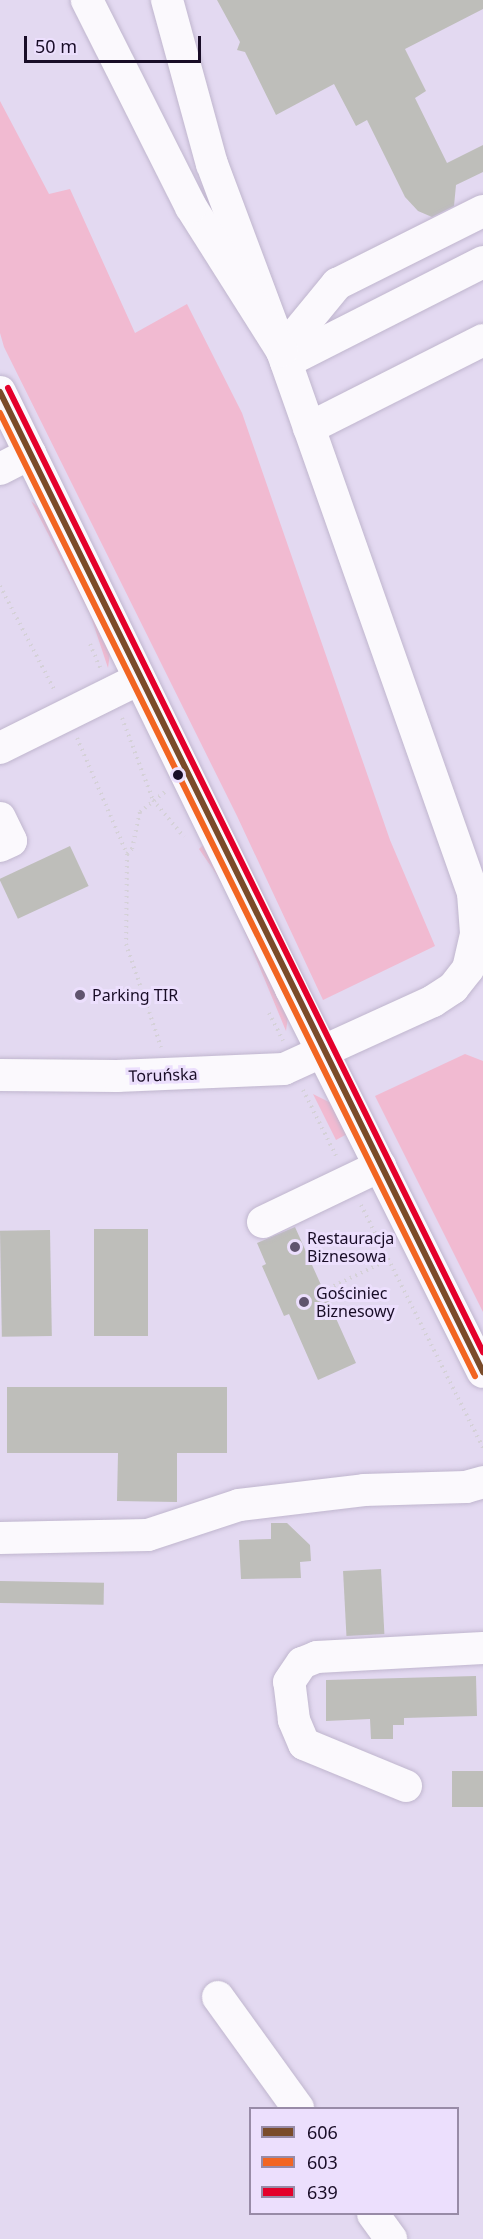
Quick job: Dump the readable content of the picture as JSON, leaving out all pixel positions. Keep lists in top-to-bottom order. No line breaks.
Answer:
{"streets":{"street":["Toruńska"]},"places":["Parking TIR","Restauracja Biznesowa","Gościniec Biznesowy"],"lines":["transit line 639","transit line 606","transit line 603"],"legend":["606","603","639"],"scale_bar":"50 m"}
